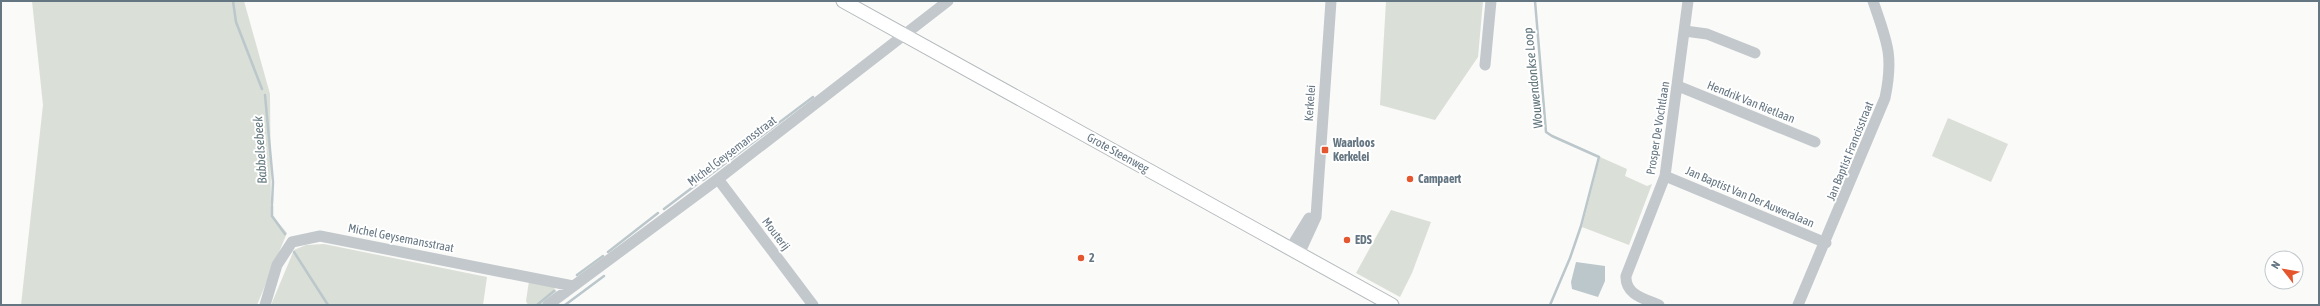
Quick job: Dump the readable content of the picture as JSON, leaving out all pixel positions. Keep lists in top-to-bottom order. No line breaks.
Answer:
{"streets":{"main road":["Grote Steenweg"],"street":["Hendrik Van Rietlaan","Kerkelei","Prosper De Vochtlaan","Michel Geysemansstraat","Jan Baptist Francisstraat","Jan Baptist Van Der Auweralaan","Mouterij"]},"crossings":[["Hendrik Van Rietlaan","Prosper De Vochtlaan"],["Kerkelei","Grote Steenweg"],["Prosper De Vochtlaan","Jan Baptist Van Der Auweralaan"],["Michel Geysemansstraat","Grote Steenweg"],["Michel Geysemansstraat","Mouterij"],["Jan Baptist Francisstraat","Jan Baptist Van Der Auweralaan"]],"water":["Wouwendonkse Loop","Babbelsebeek"],"places":{"transit":["Waarloos Kerkelei"],"other":["Campaert","EDS","2"]},"north":"top left"}
